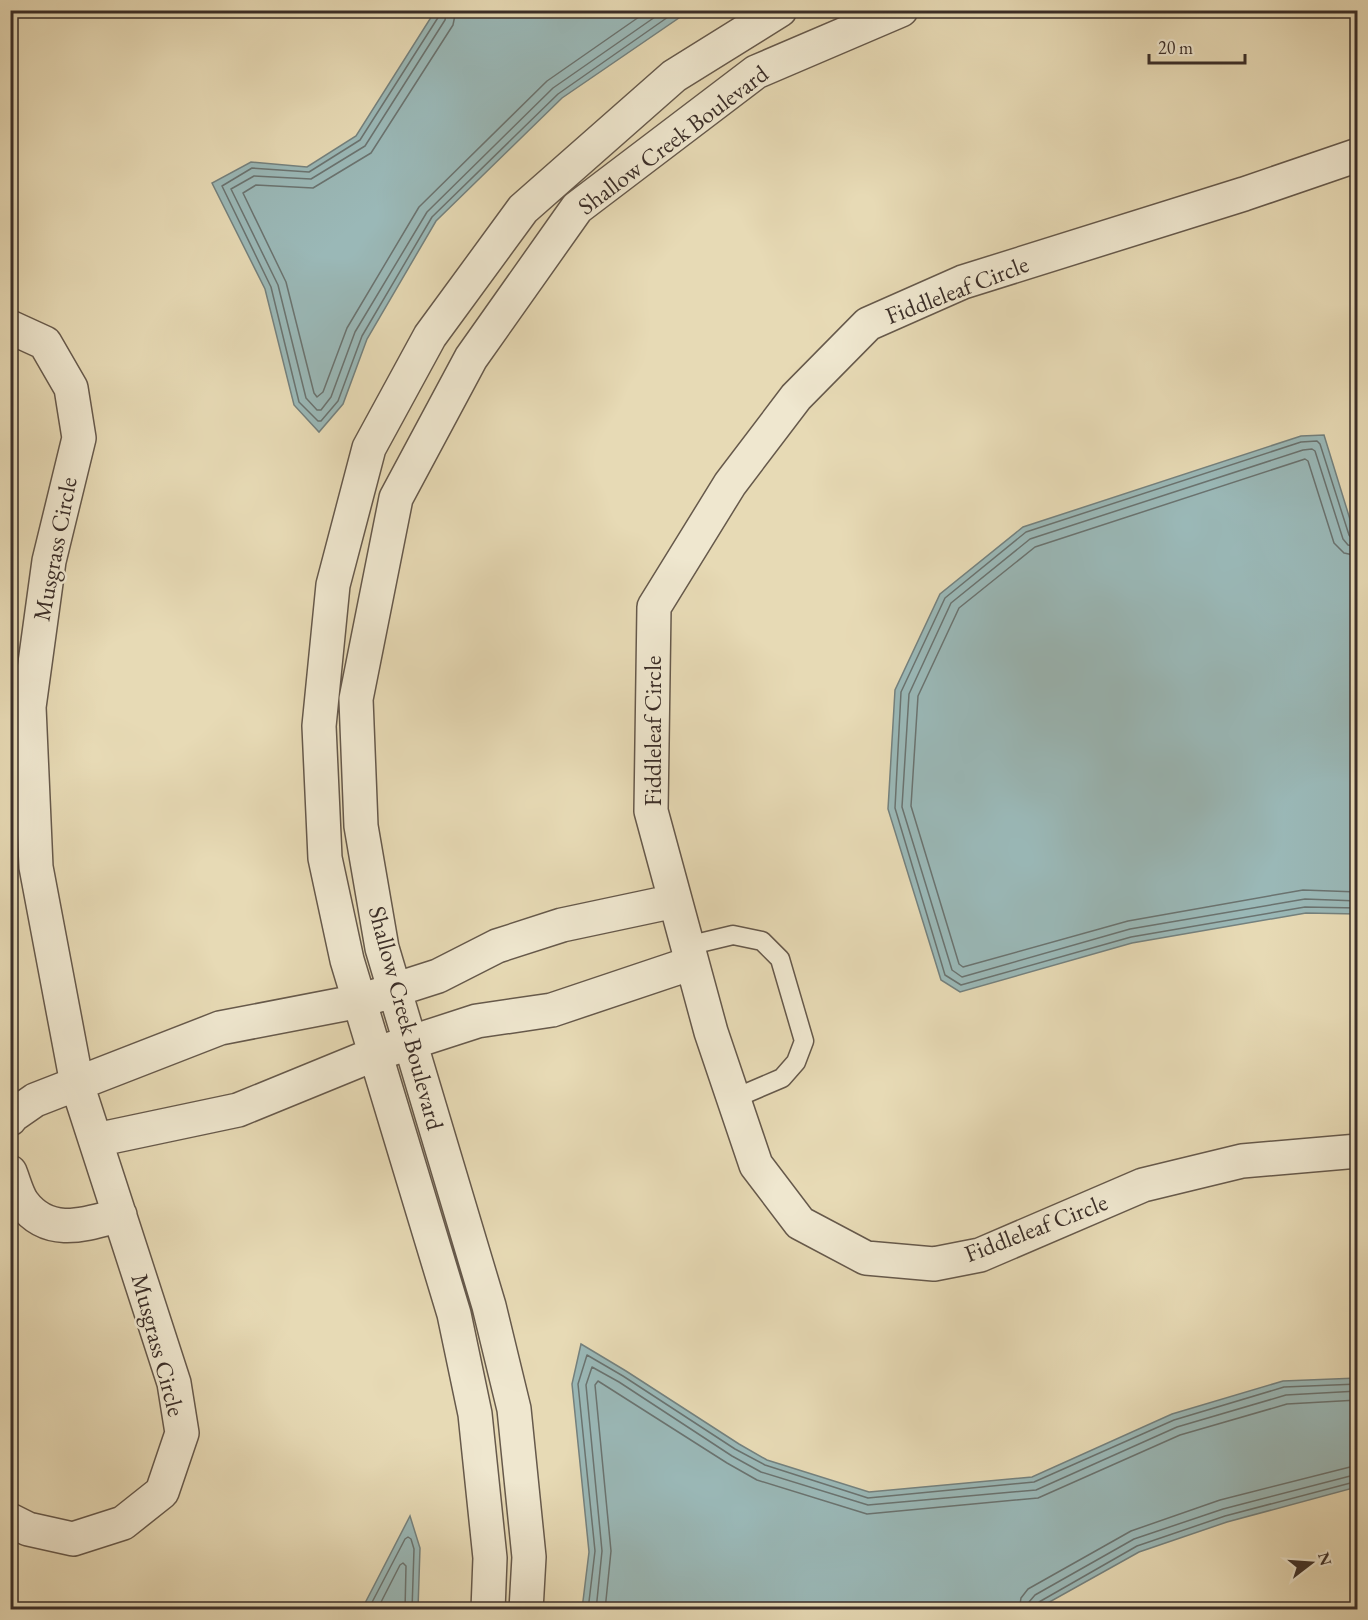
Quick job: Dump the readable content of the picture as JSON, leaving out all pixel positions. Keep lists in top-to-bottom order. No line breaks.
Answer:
{"streets":{"street":["Shallow Creek Boulevard","Fiddleleaf Circle","Musgrass Circle"]},"scale_bar":"20 m","north":"right"}
